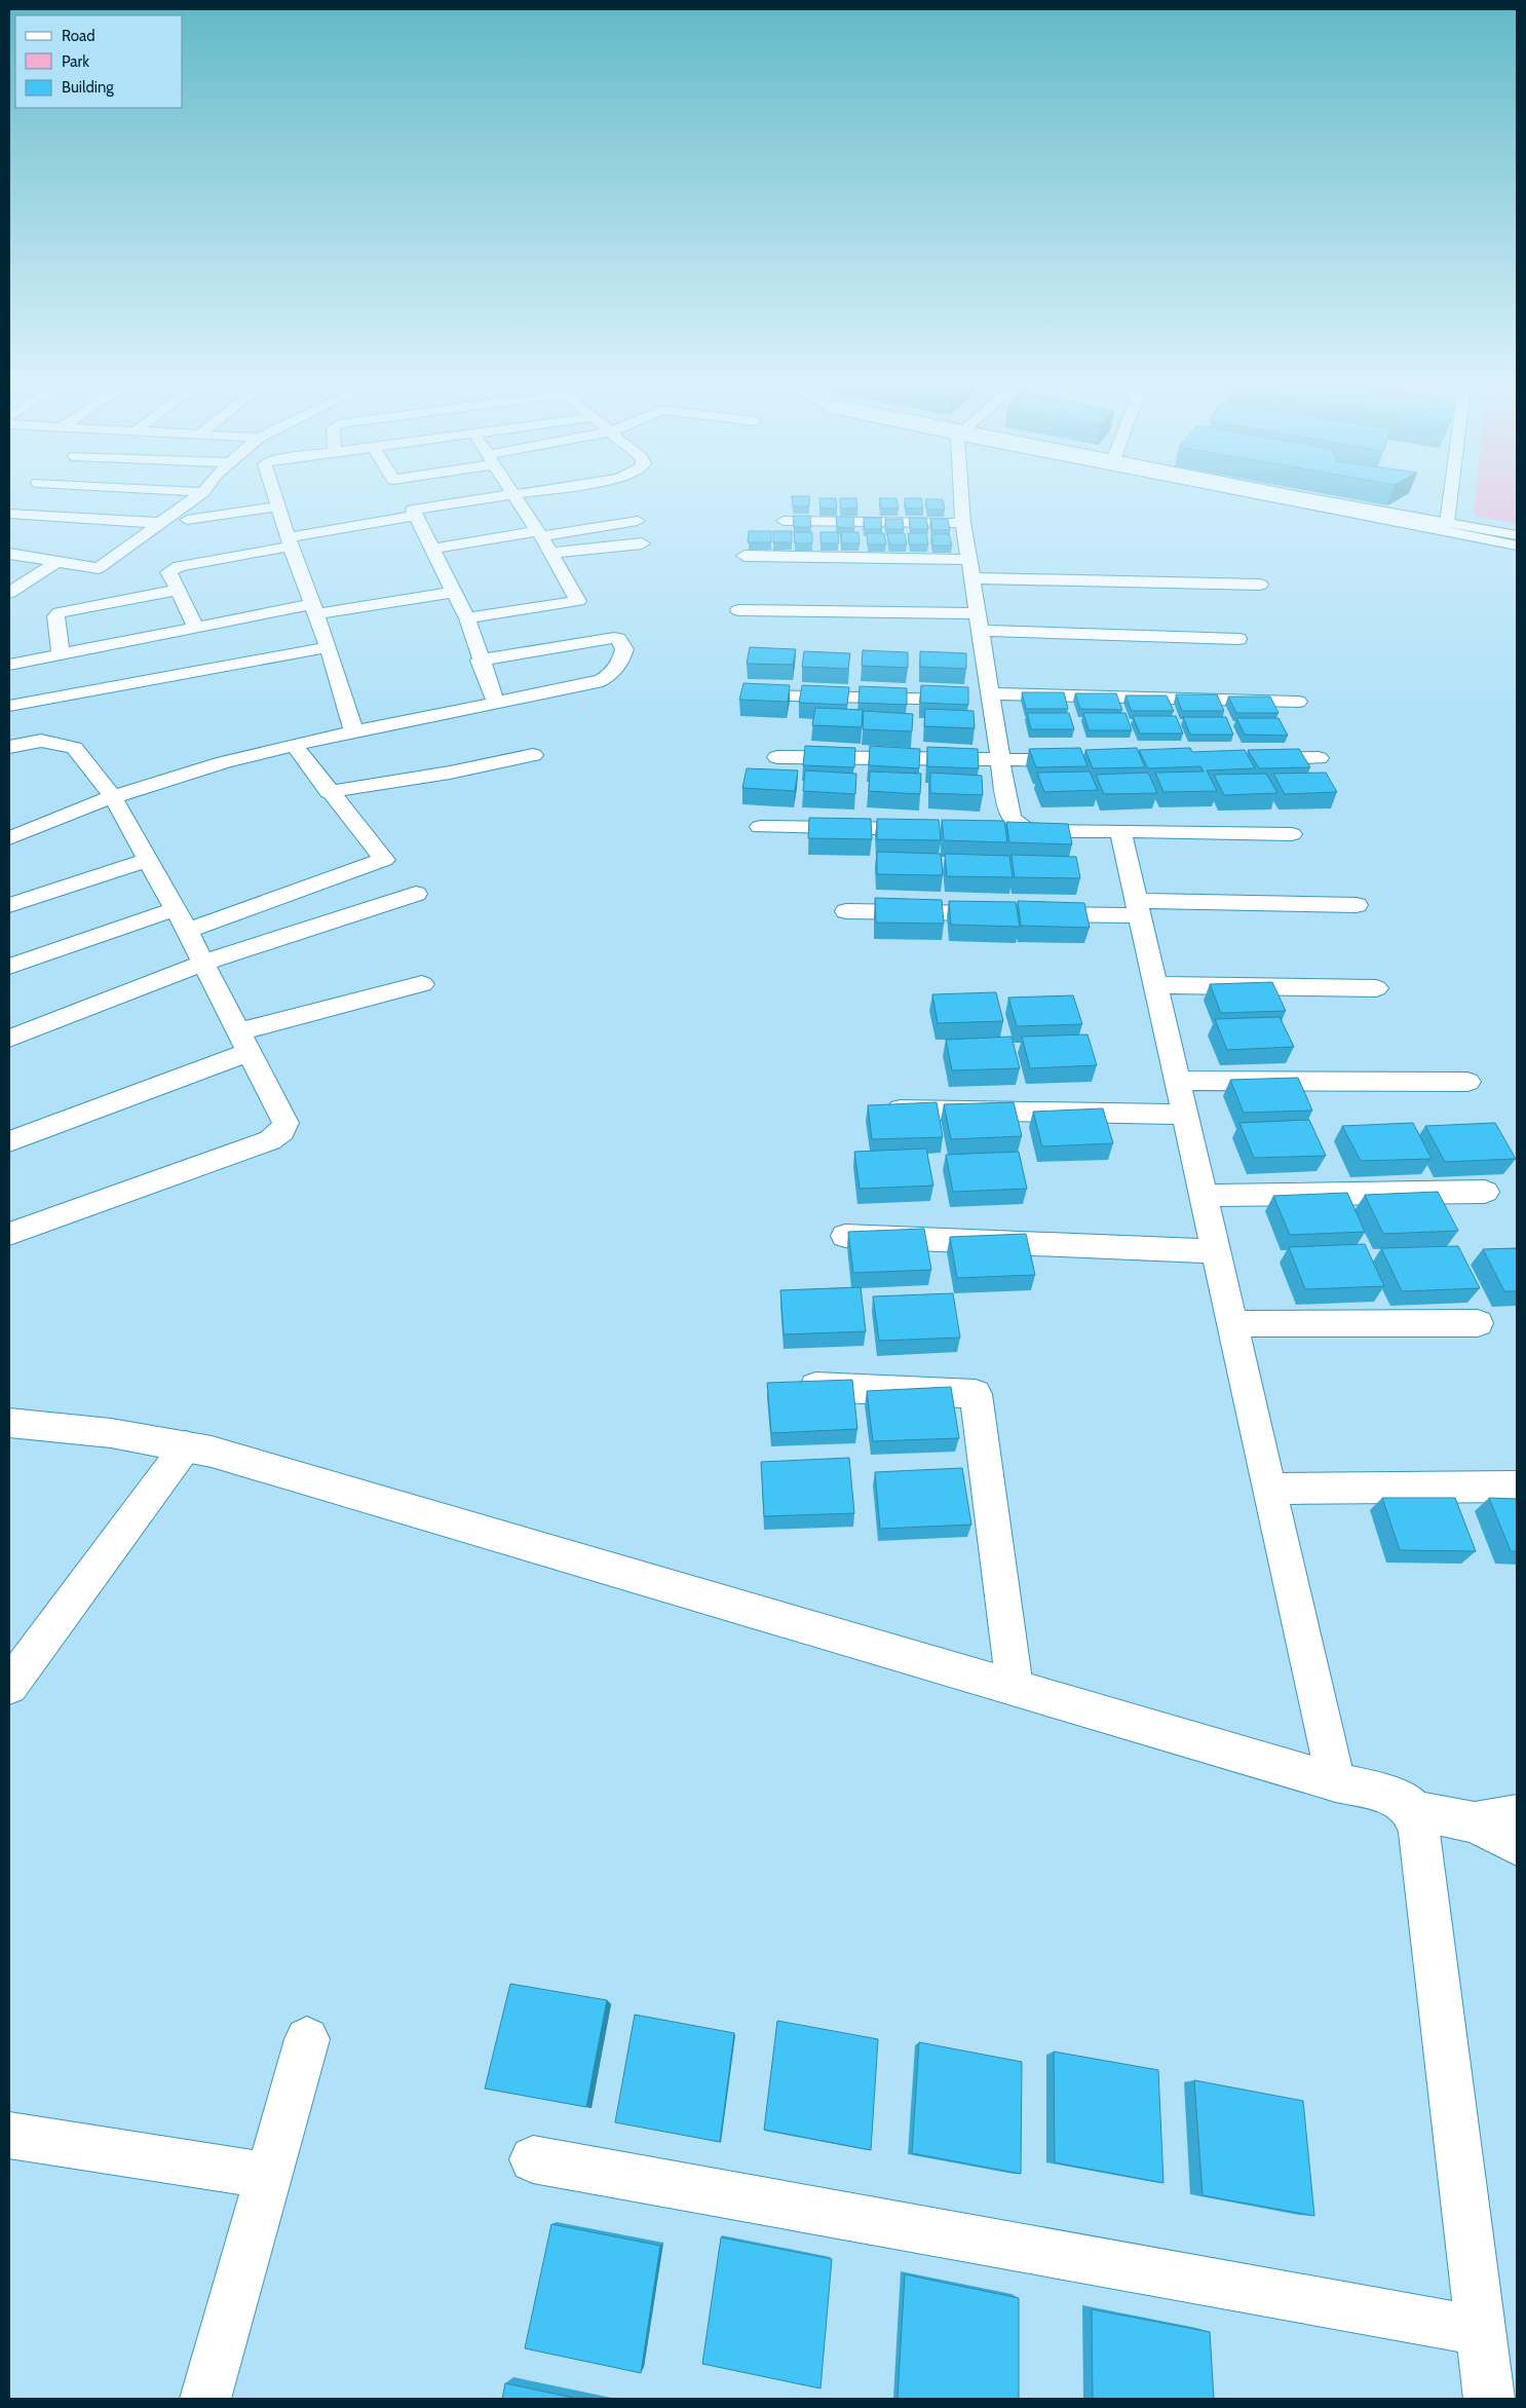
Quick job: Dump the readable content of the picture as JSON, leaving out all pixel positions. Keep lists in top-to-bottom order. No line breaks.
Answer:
{"legend":["Road","Park","Building"]}
